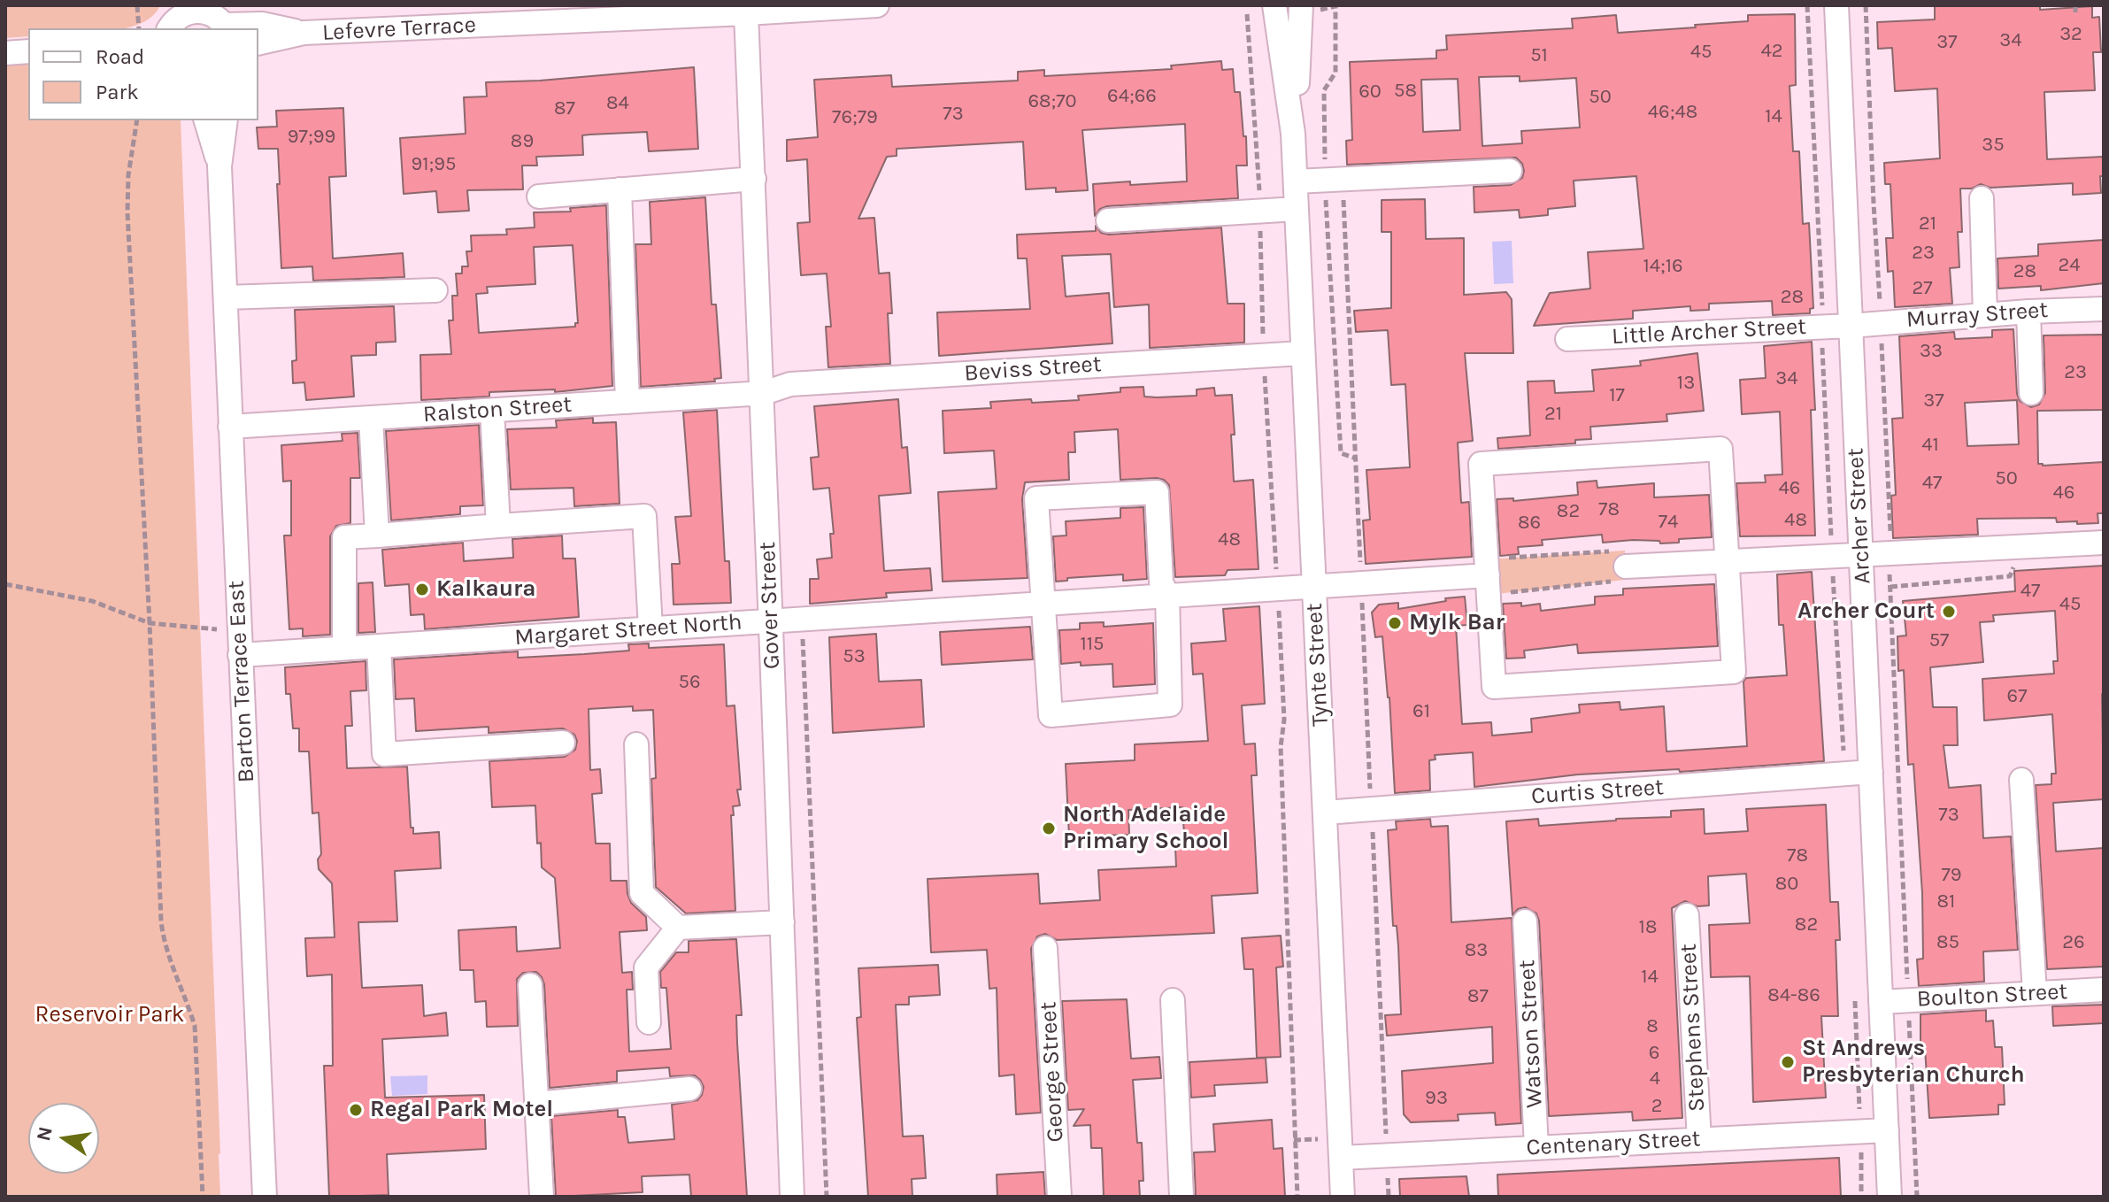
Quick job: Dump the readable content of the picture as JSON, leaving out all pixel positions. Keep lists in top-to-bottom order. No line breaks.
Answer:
{"streets":{"street":["Lefevre Terrace","Murray Street","Little Archer Street","Beviss Street","Ralston Street","Archer Street","Gover Street","Margaret Street North","Tynte Street","Barton Terrace East","Curtis Street","Boulton Street","Stephens Street","Watson Street","George Street","Centenary Street"]},"crossings":[["Lefevre Terrace","Gover Street"],["Murray Street","Little Archer Street"],["Murray Street","Archer Street"],["Little Archer Street","Archer Street"],["Beviss Street","Ralston Street"],["Beviss Street","Gover Street"],["Beviss Street","Tynte Street"],["Ralston Street","Gover Street"],["Ralston Street","Barton Terrace East"],["Archer Street","Curtis Street"],["Archer Street","Boulton Street"],["Archer Street","Centenary Street"],["Gover Street","Margaret Street North"],["Margaret Street North","Tynte Street"],["Margaret Street North","Barton Terrace East"],["Tynte Street","Curtis Street"],["Tynte Street","Centenary Street"],["Stephens Street","Centenary Street"],["Watson Street","Centenary Street"]],"parks":["Reservoir Park"],"places":["Kalkaura","Archer Court","Mylk Bar","North Adelaide Primary School","St Andrews Presbyterian Church","Regal Park Motel"],"house_numbers":["32","34","37","42","45","51","58","60","64;66","50","68;70","84","87","46;48","73","14","76;79","97;99","89","35","91;95","21","23","24","14;16","28","27","28","33","23","34","13","17","37","21","41","50","47","46","46","78","82","48","74","86","48","47","45","57","115","53","56","67","61","73","78","79","80","81","82","18","85","26","83","14","84-86","87","8","6","4","93","2"],"legend":["Road","Park"],"north":"left"}
